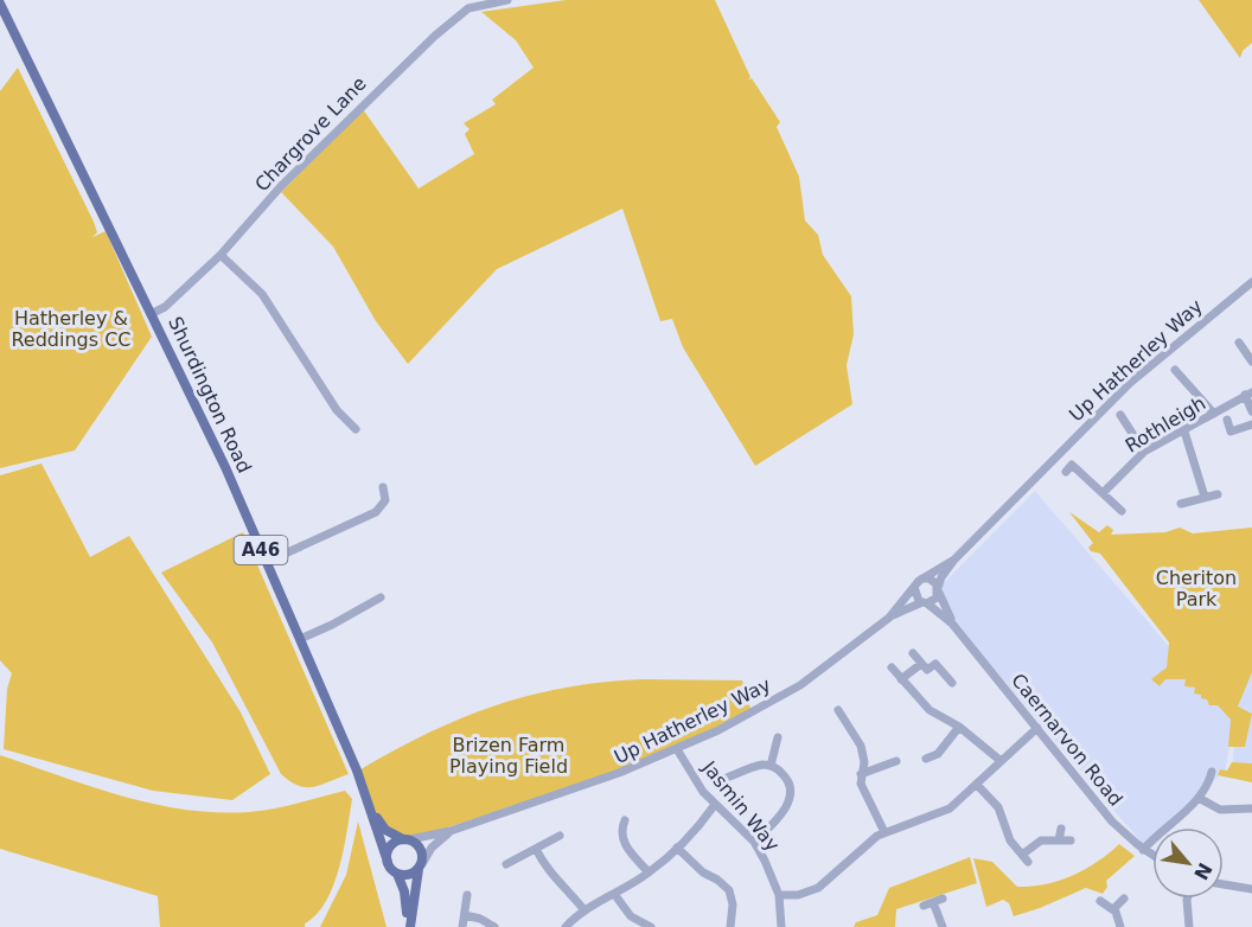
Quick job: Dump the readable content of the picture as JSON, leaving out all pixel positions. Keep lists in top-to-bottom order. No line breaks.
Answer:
{"streets":{"main road":["Shurdington Road","A46"],"street":["Chargrove Lane","Up Hatherley Way","Rothleigh","Caernarvon Road","Jasmin Way"]},"crossings":[["Chargrove Lane","Shurdington Road"],["Up Hatherley Way","Shurdington Road"],["Up Hatherley Way","Caernarvon Road"],["Up Hatherley Way","Jasmin Way"]],"parks":["Hatherley & Reddings CC","Cheriton Park","Brizen Farm Playing Field"],"north":"bottom right"}
